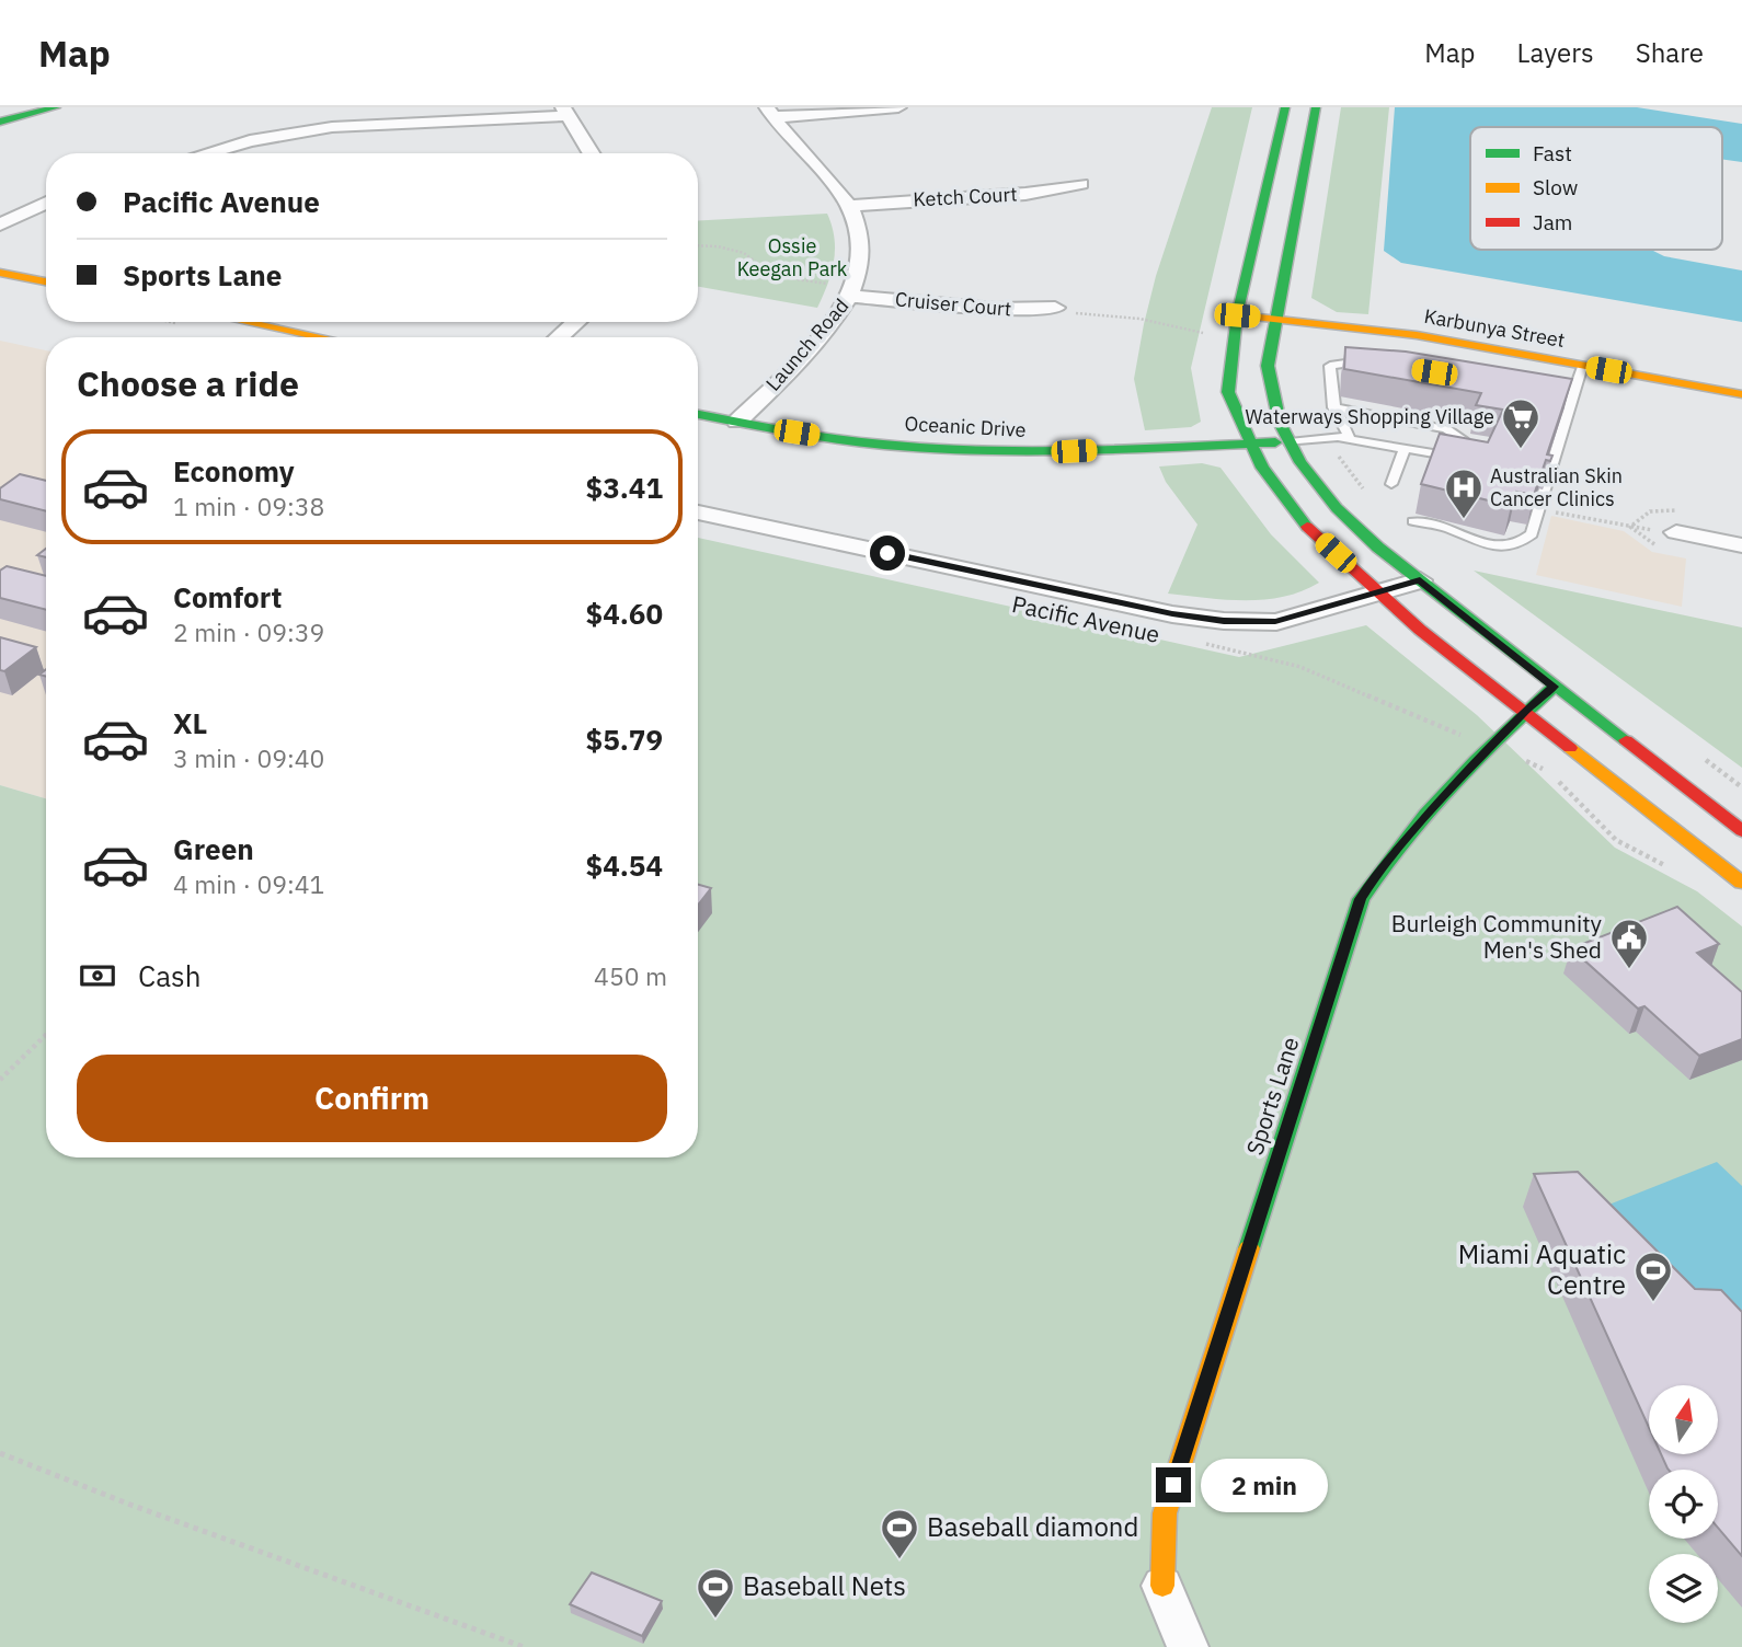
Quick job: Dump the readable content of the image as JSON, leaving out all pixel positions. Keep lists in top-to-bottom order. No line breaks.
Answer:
{"streets":{"main road":["Karbunya Street","Oceanic Drive","Sports Lane"],"street":["Ketch Court","Cruiser Court","Launch Road","Pacific Avenue"]},"crossings":[["Ketch Court","Launch Road"],["Cruiser Court","Launch Road"],["Launch Road","Oceanic Drive"]],"parks":["Ossie Keegan Park"],"places":{"supermarket":["Waterways Shopping Village"],"hospital":["Australian Skin Cancer Clinics"],"public building":["Burleigh Community Men's Shed"],"sports":["Miami Aquatic Centre","Baseball diamond","Baseball Nets"]},"legend":["Fast","Slow","Jam"],"north":"top","page":{"header":"Map","nav":["Map","Layers","Share"],"banner":["Pacific Avenue","Sports Lane"],"heading":"Choose a ride","list":[{"name":"Economy","note":"1 min · 09:38","value":"$3.41"},{"name":"Comfort","note":"2 min · 09:39","value":"$4.60"},{"name":"XL","note":"3 min · 09:40","value":"$5.79"},{"name":"Green","note":"4 min · 09:41","value":"$4.54"}],"pay":["Cash","450 m"],"buttons":"Confirm","bubble":"2 min"}}
